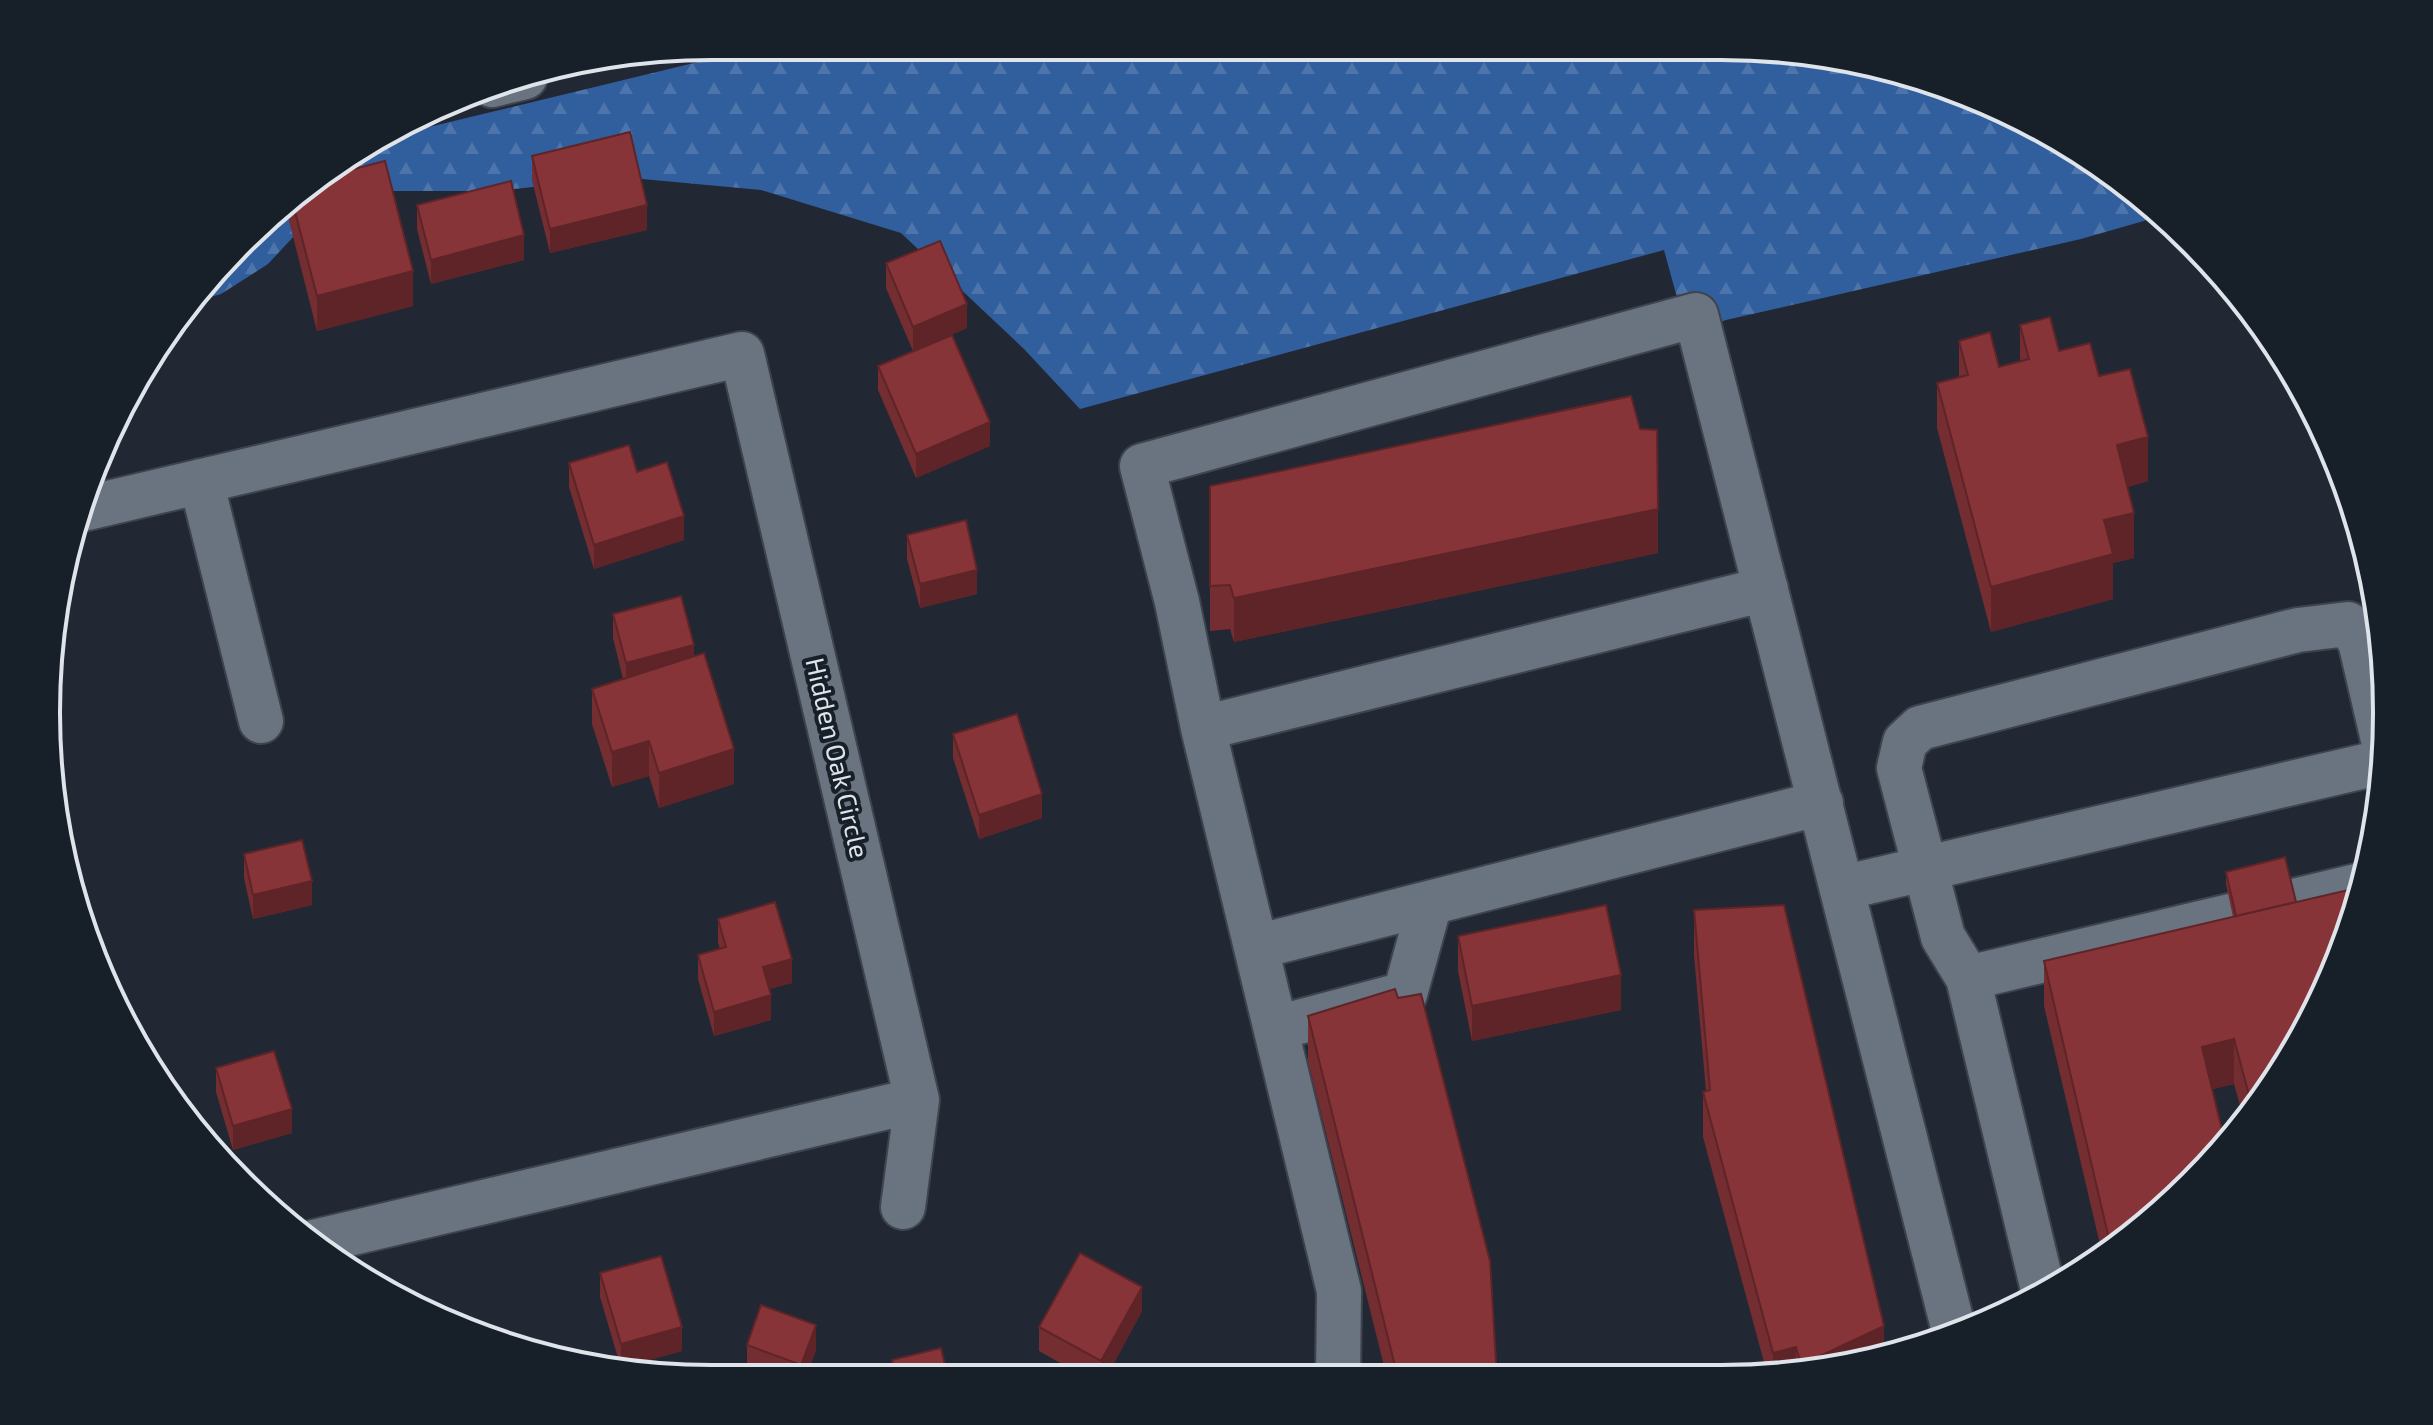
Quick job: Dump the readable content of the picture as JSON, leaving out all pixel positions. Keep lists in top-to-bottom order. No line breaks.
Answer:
{"streets":{"street":["Hidden Oak Circle"]}}
